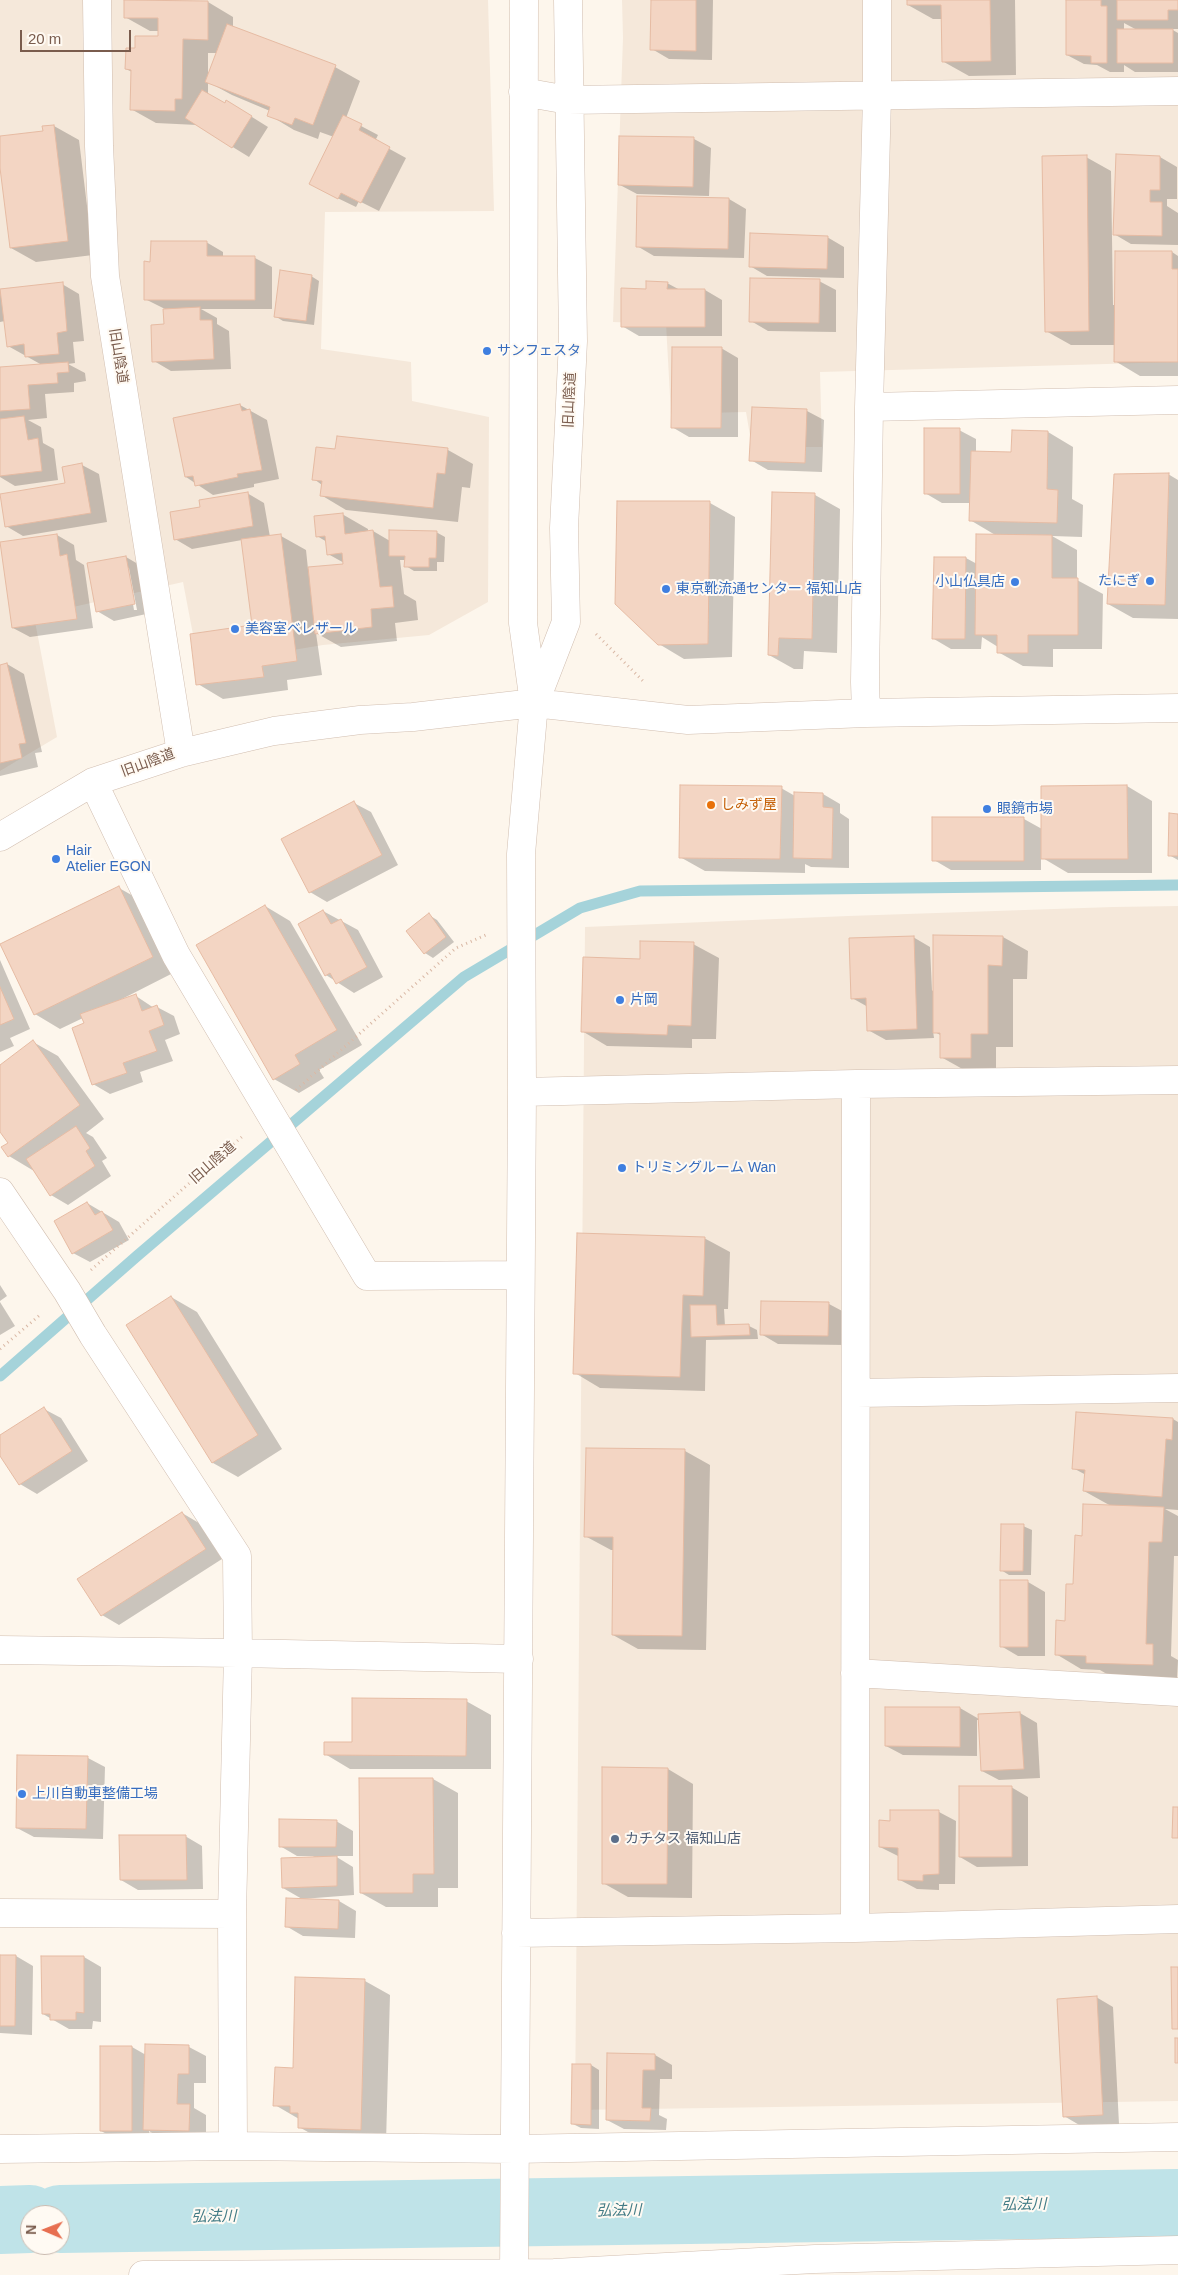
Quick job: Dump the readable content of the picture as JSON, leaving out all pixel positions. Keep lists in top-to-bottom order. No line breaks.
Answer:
{"streets":{"street":["旧山陰道"]},"water":["弘法川"],"places":["サンフェスタ","たにぎ","小山仏具店","東京靴流通センター 福知山店","美容室ベレザール","しみず屋","眼鏡市場","Hair Atelier EGON","片岡","トリミングルーム Wan","上川自動車整備工場","カチタス 福知山店"],"scale_bar":"20 m","north":"left"}
